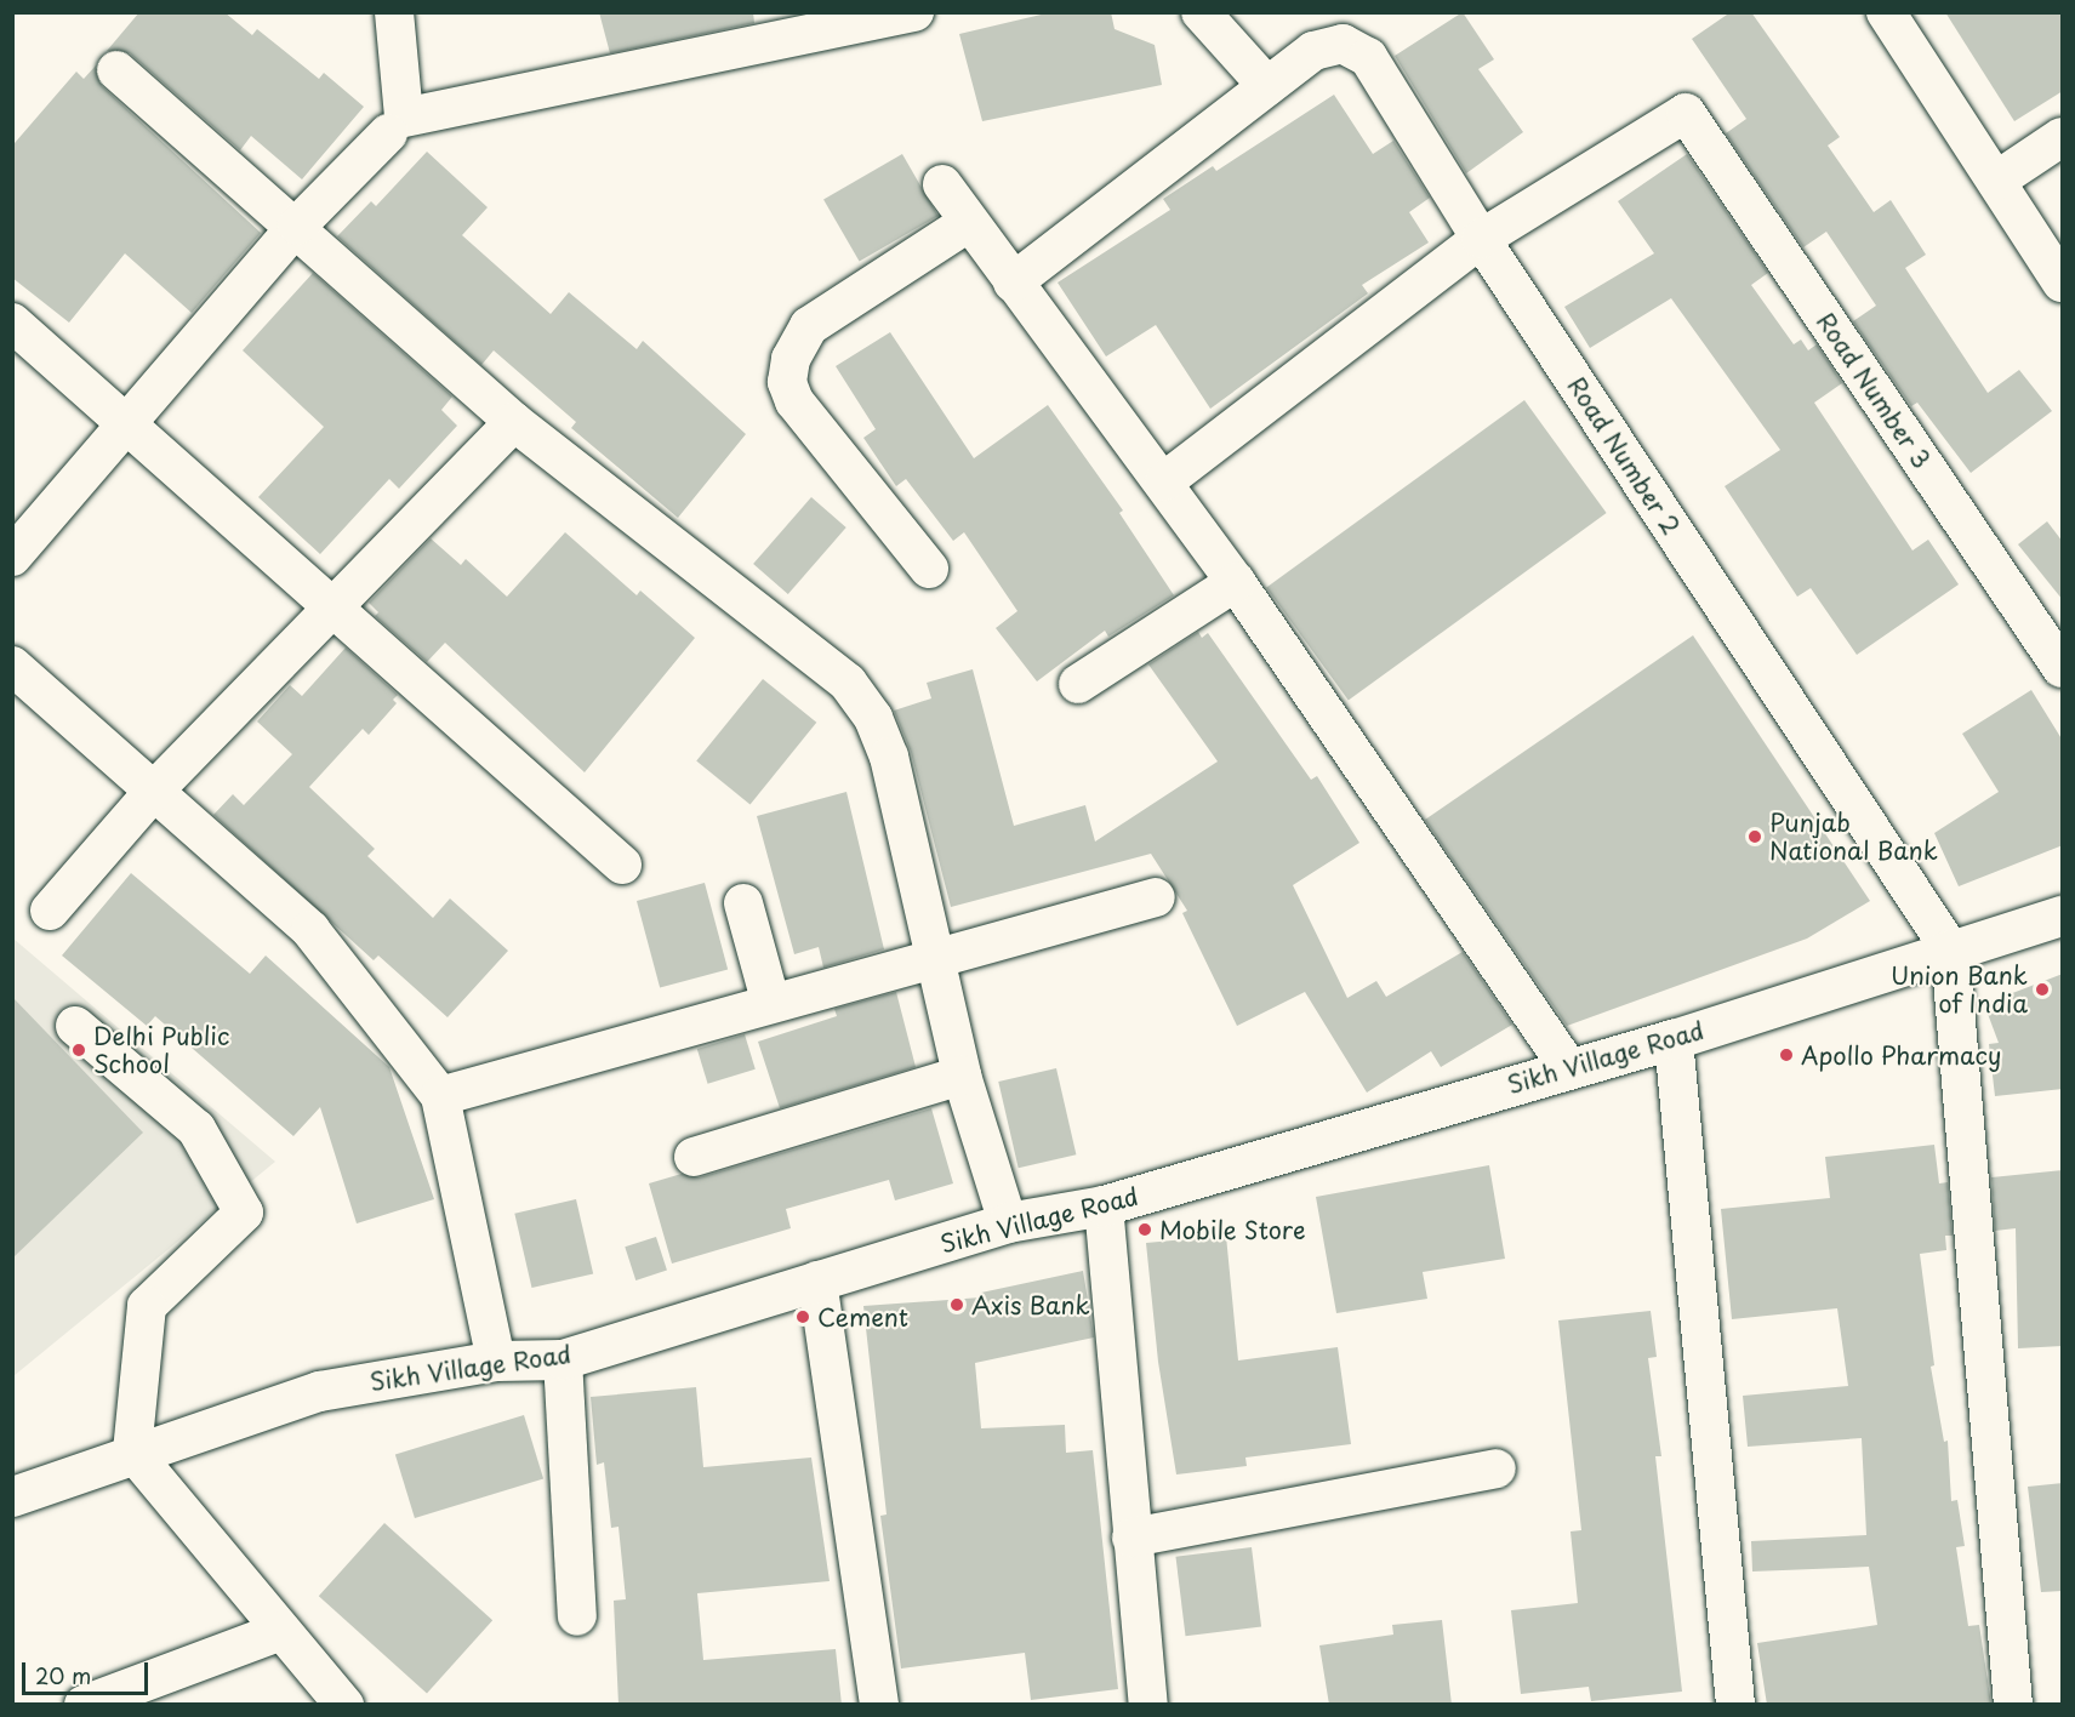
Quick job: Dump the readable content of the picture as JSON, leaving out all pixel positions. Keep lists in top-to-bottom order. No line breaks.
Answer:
{"streets":{"main road":["Sikh Village Road"],"street":["Road Number 3","Road Number 2"]},"crossings":[["Road Number 3","Road Number 2"],["Road Number 2","Sikh Village Road"]],"places":["Punjab National Bank","Union Bank of India","Delhi Public School","Apollo Pharmacy","Mobile Store","Axis Bank","Cement"],"scale_bar":"20 m"}
